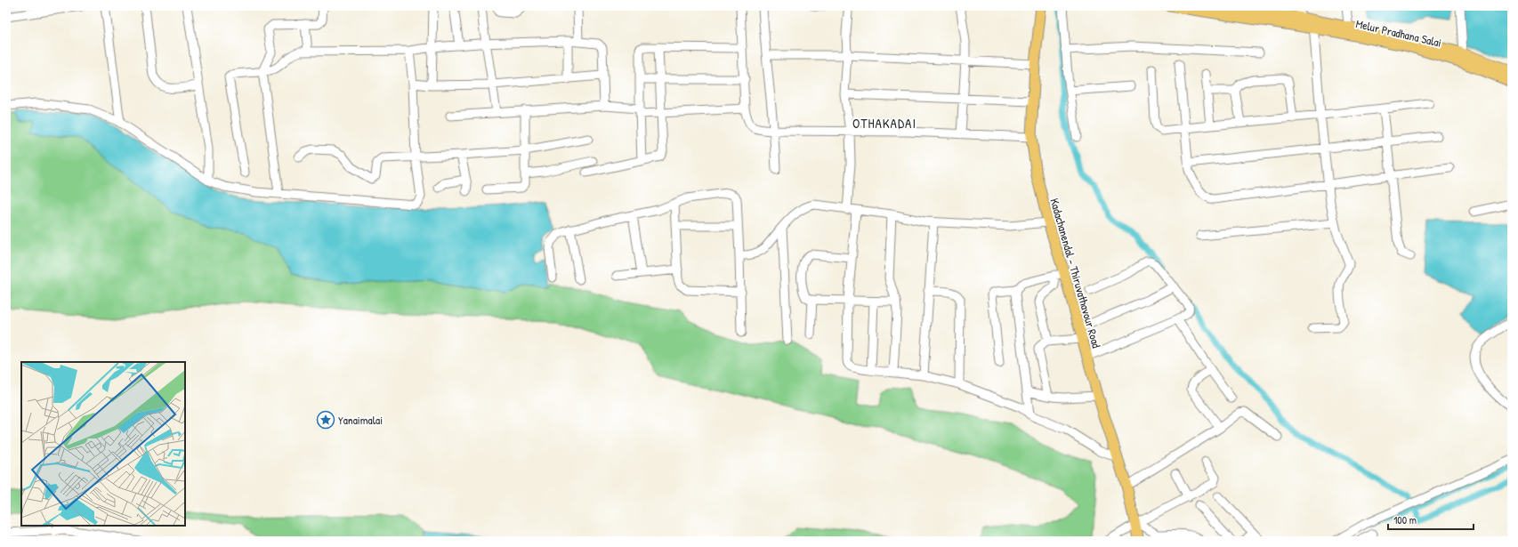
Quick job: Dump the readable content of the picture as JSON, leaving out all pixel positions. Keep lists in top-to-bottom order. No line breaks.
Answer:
{"streets":{"main road":["Melur Pradhana Salai","Kadachanendal - Thiruvathavour Road"]},"districts":["OTHAKADAI"],"places":{"place":["Yanaimalai"]},"scale_bar":"100 m"}
